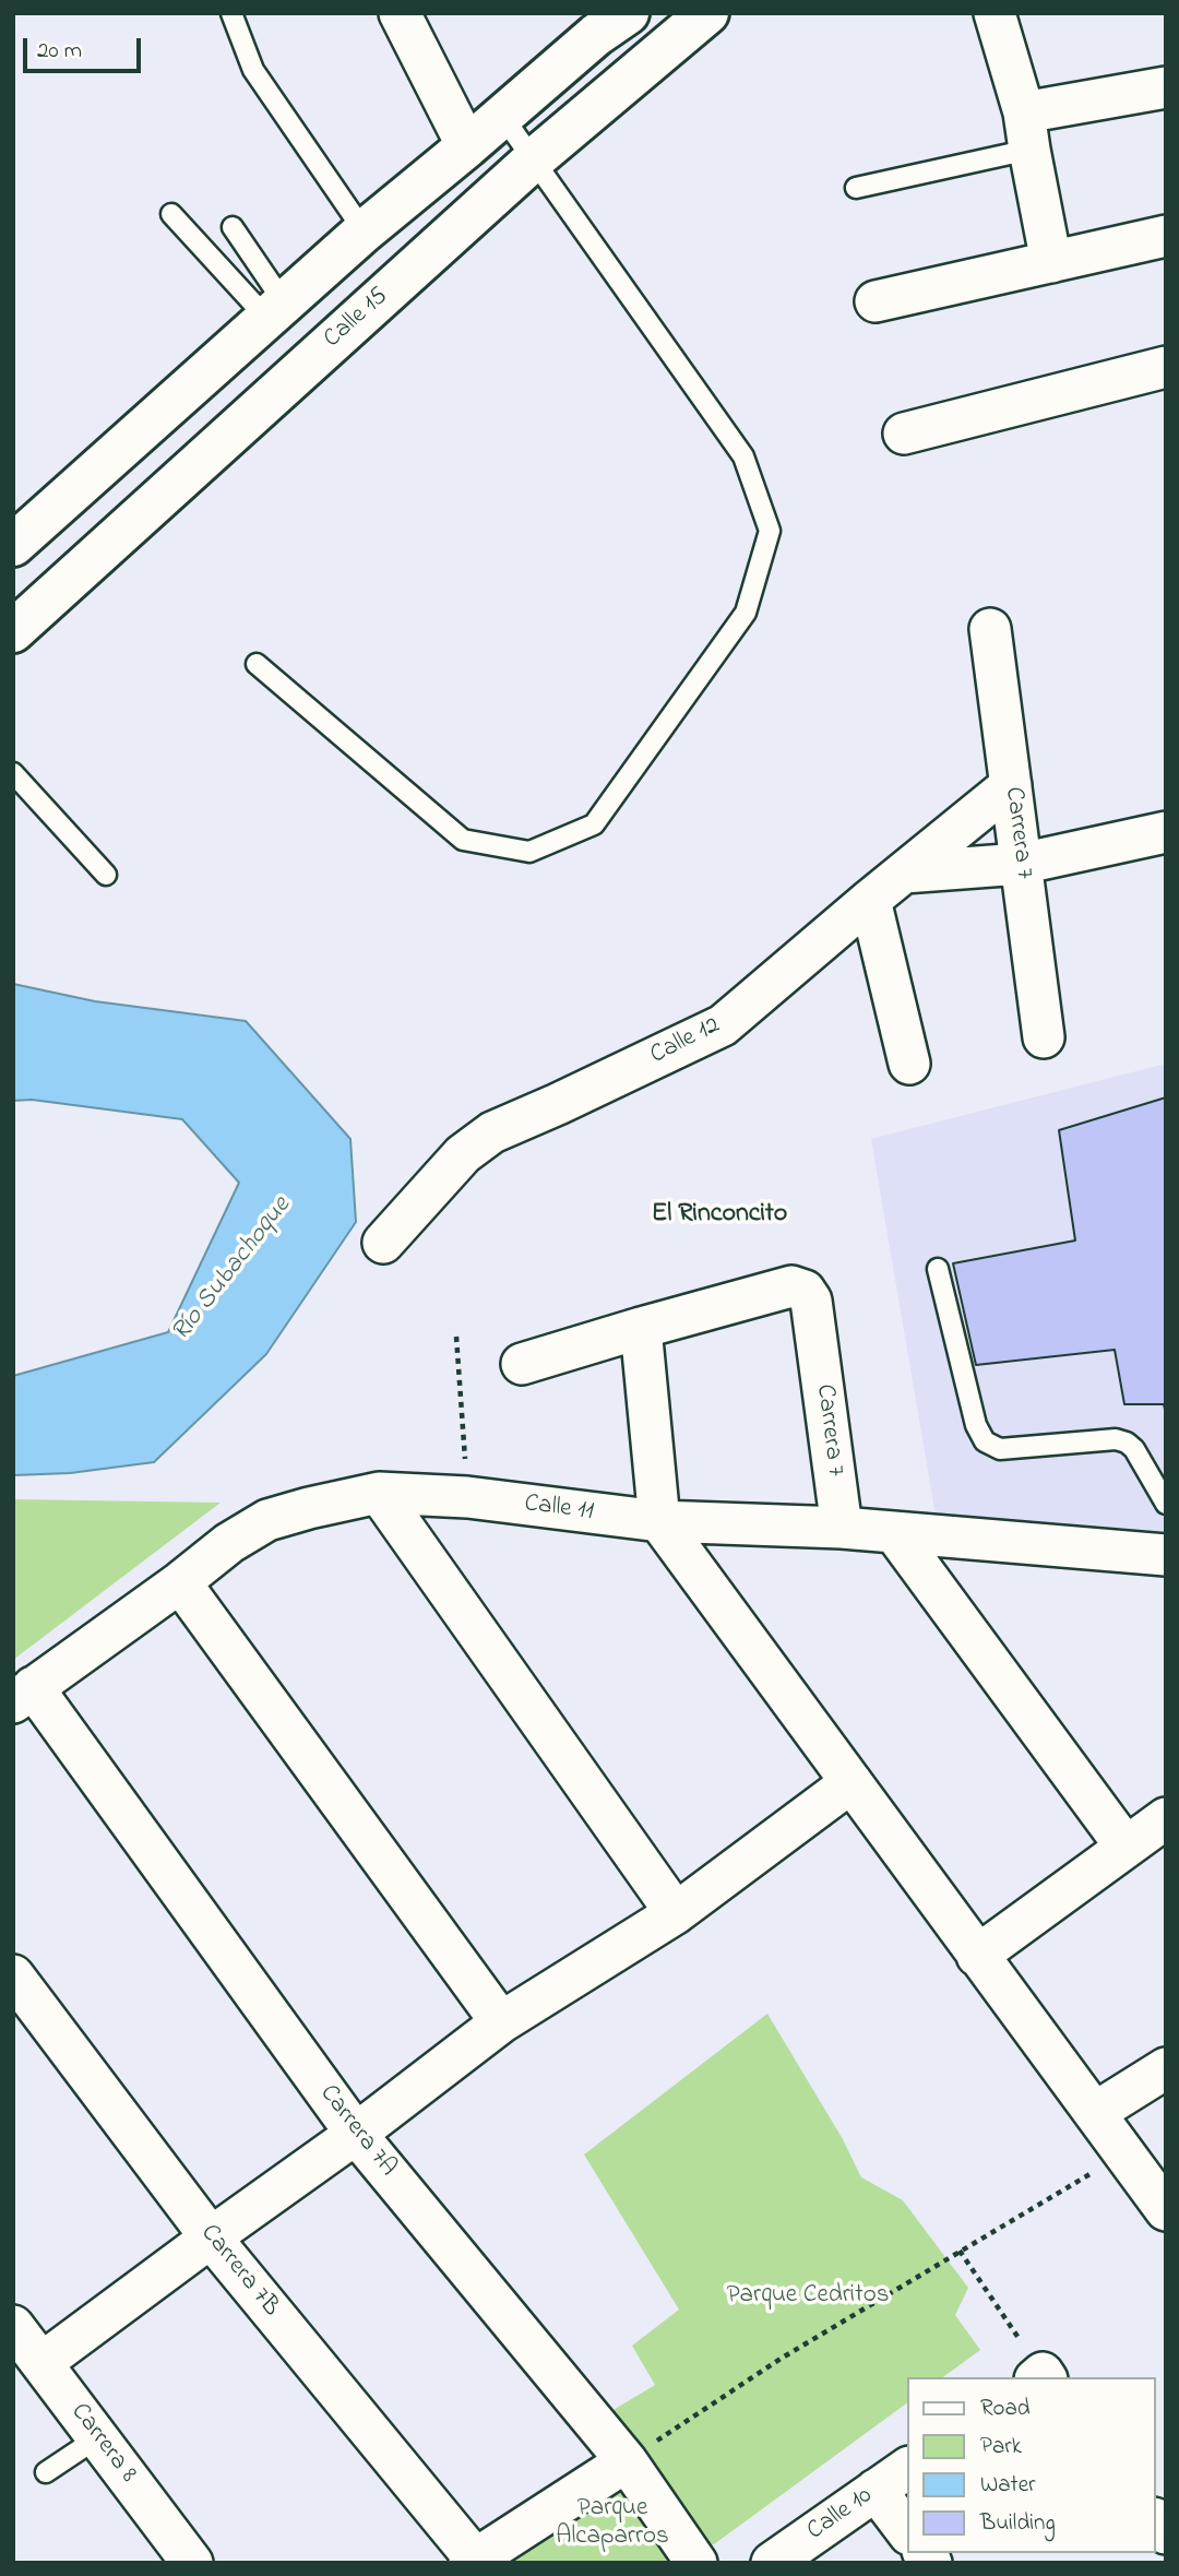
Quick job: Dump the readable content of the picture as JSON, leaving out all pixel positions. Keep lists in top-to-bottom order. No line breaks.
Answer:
{"streets":{"street":["Calle 15","Carrera 7","Calle 12","Calle 11","Carrera 7A","Carrera 7B","Carrera 8","Calle 10"]},"crossings":[["Carrera 7","Calle 12"],["Carrera 7","Calle 11"],["Calle 11","Carrera 7A"]],"districts":["El Rinconcito"],"water":["Río Subachoque"],"parks":["Parque Cedritos","Parque Alcaparros"],"legend":["Road","Park","Water","Building"],"scale_bar":"20 m"}
